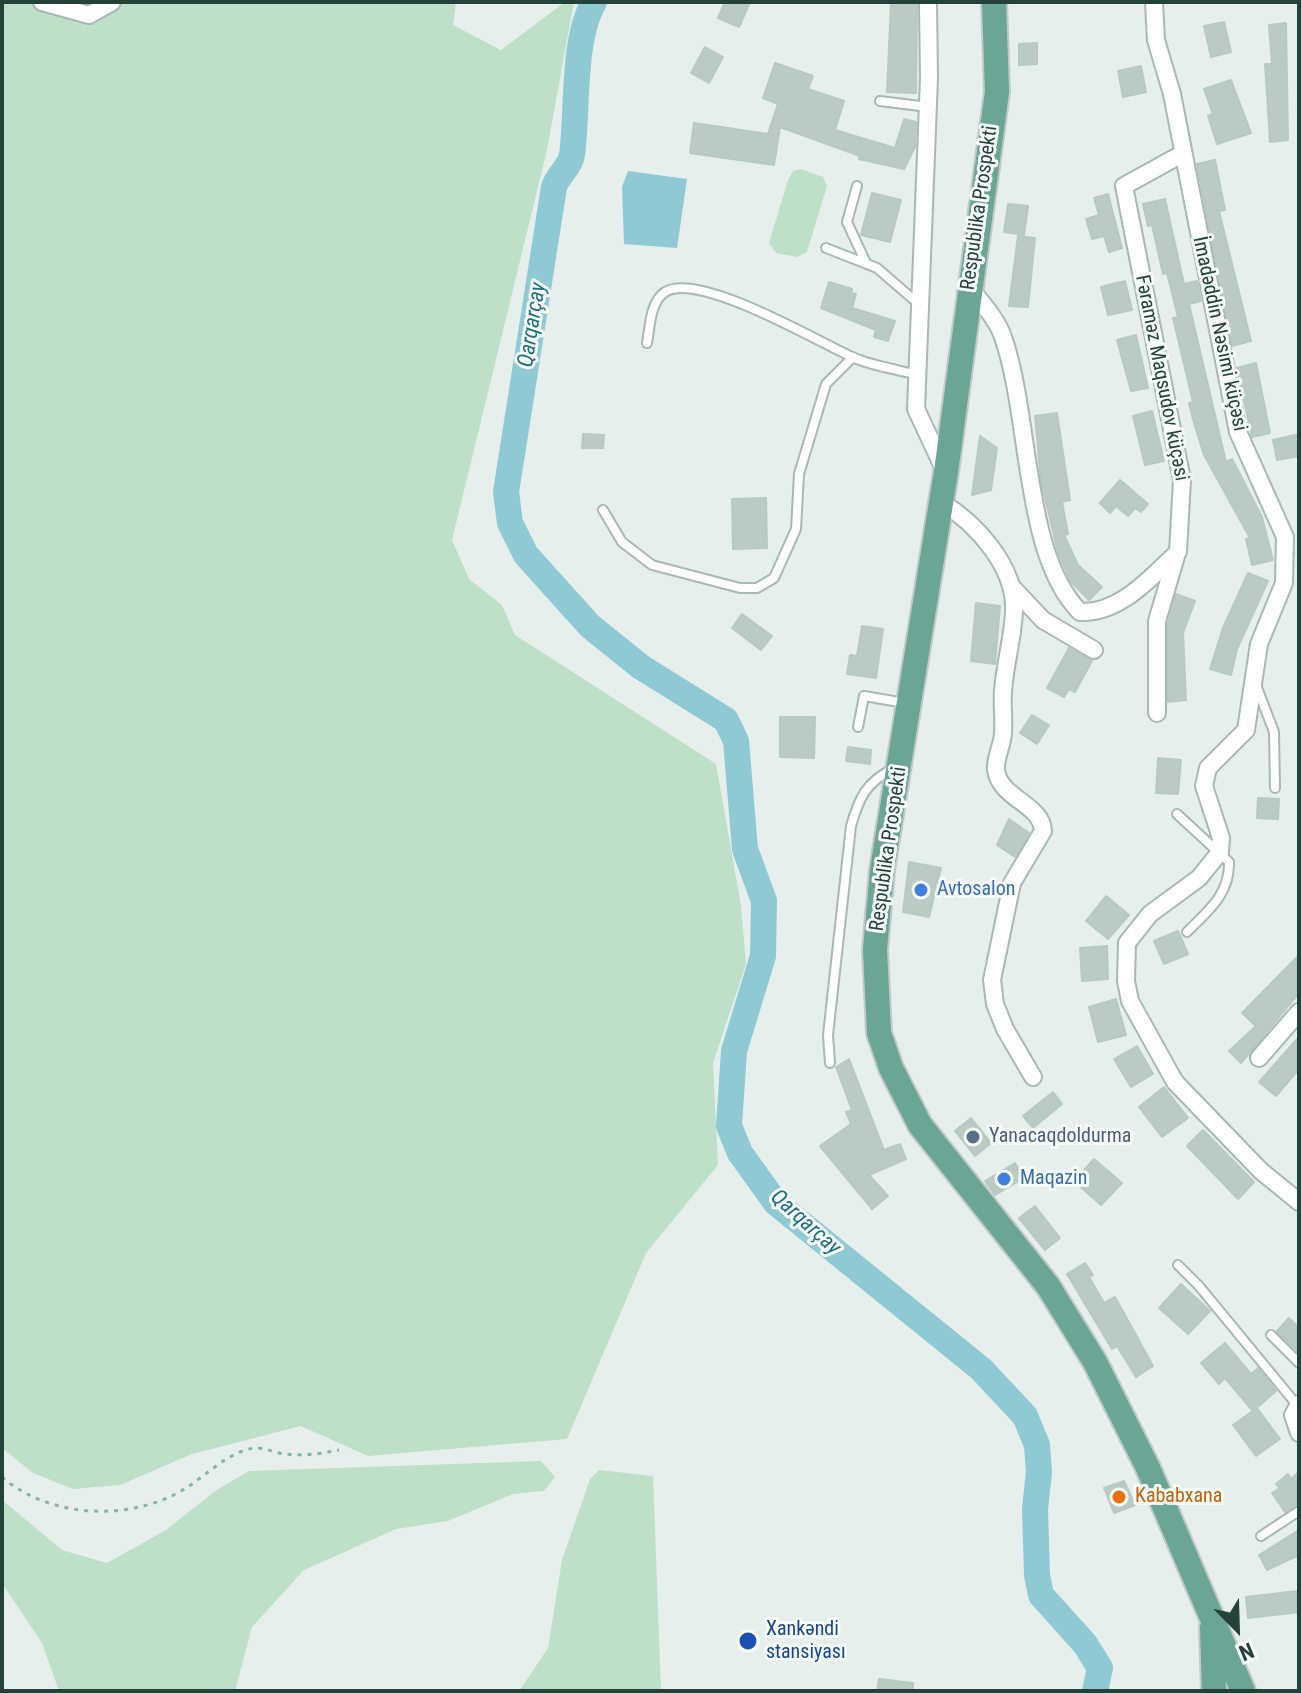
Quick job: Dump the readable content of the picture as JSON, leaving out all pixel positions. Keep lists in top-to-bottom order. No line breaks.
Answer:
{"streets":{"main road":["Respublika Prospekti"],"street":["İmadəddin Nəsimi küçəsi","Fəraməz Maqsudov küçəsi"]},"crossings":[["İmadəddin Nəsimi küçəsi","Fəraməz Maqsudov küçəsi"]],"water":["Qarqarçay"],"places":["Avtosalon","Yanacaqdoldurma","Maqazin","Kababxana","Xankəndi stansiyası"],"north":"bottom right"}
